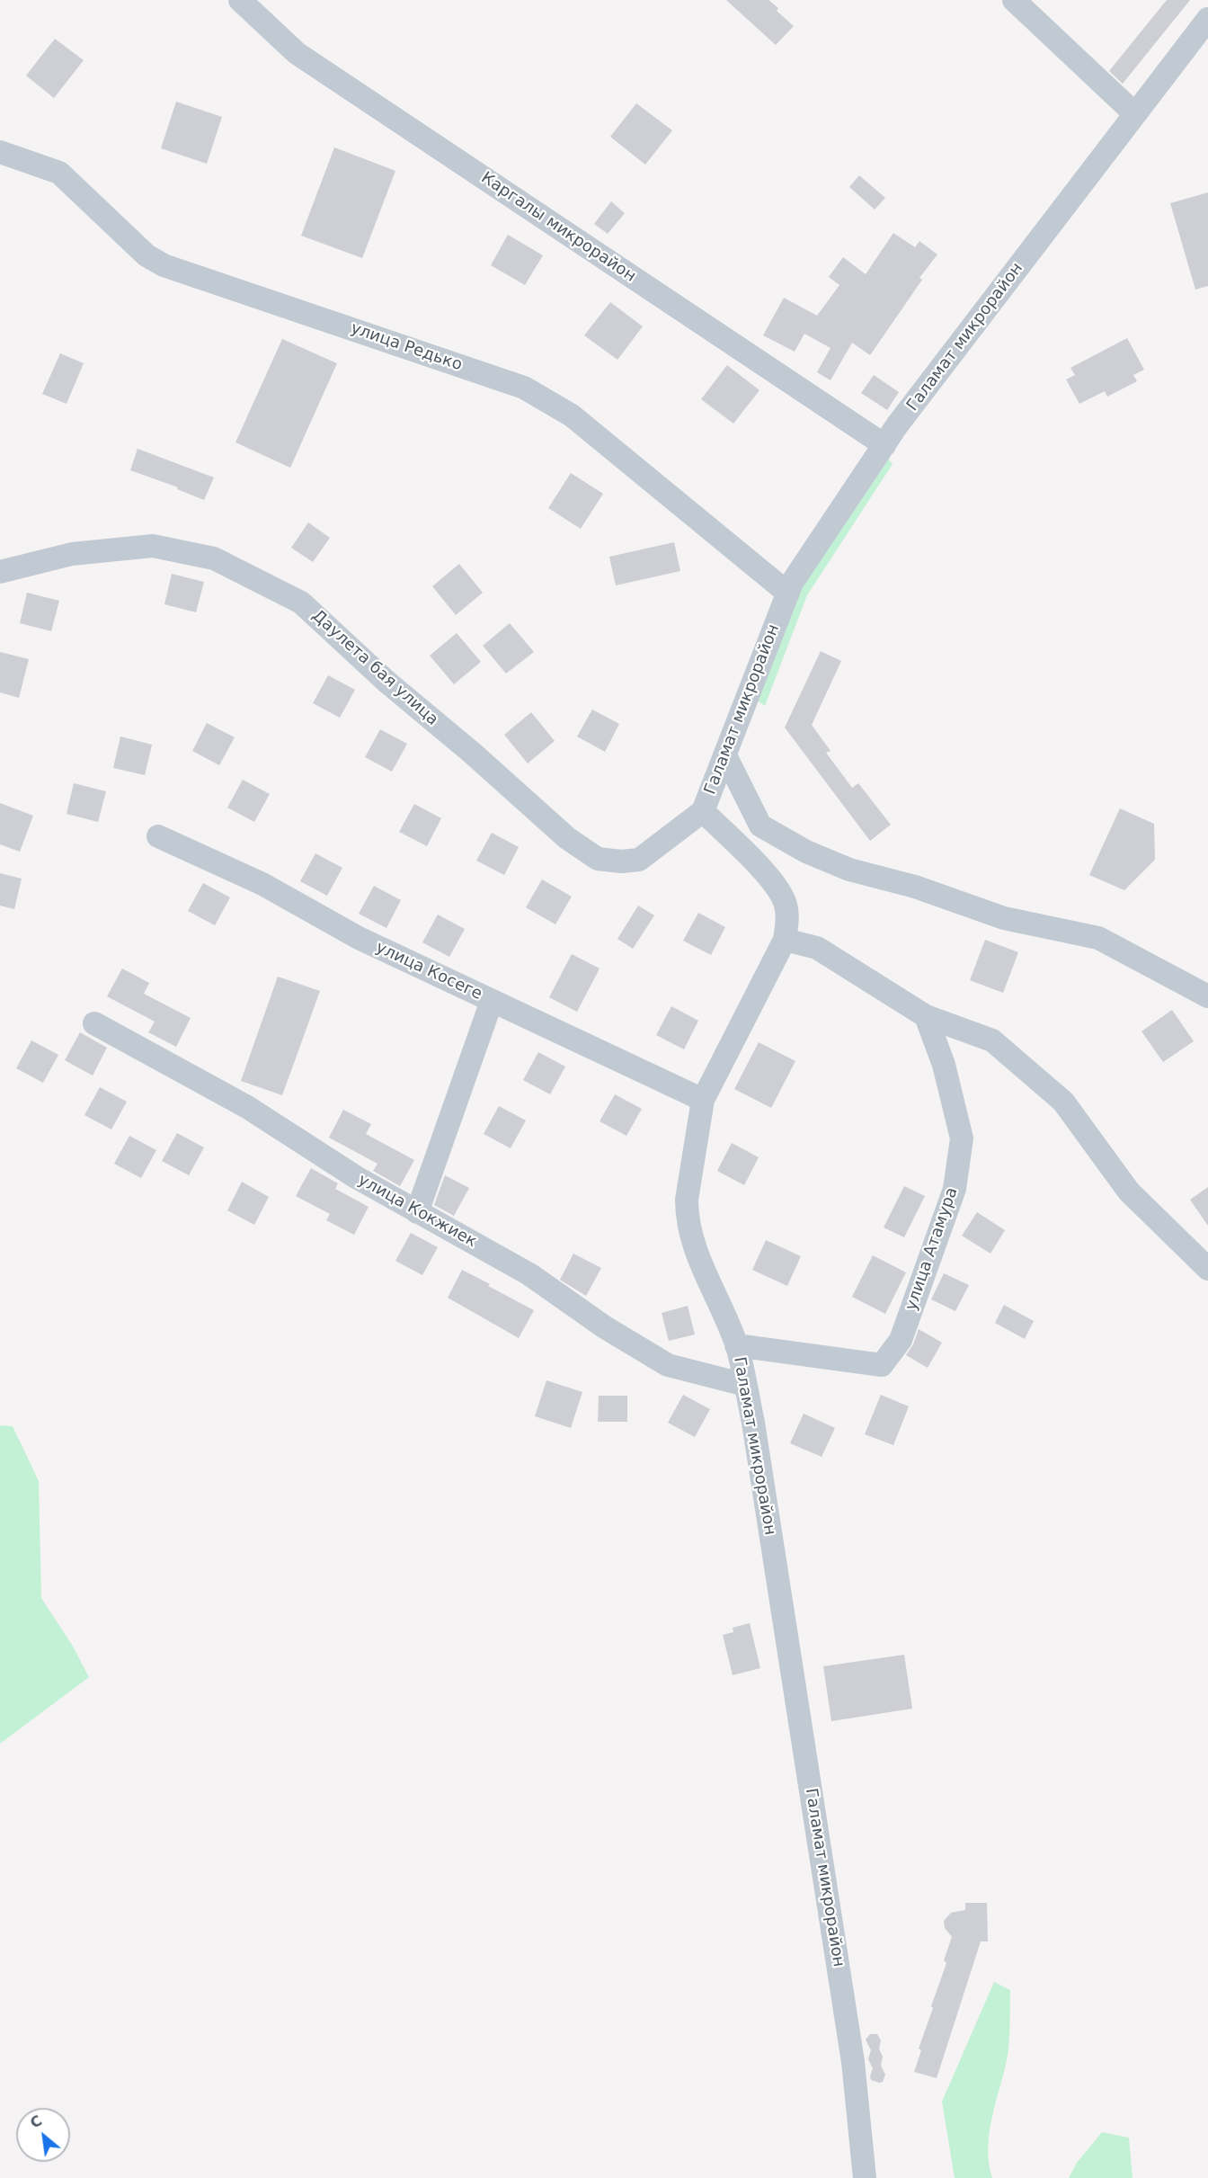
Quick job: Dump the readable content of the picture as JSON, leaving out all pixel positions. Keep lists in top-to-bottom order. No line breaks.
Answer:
{"streets":{"street":["Каргалы микрорайон","Галамат микрорайон","улица Редько","Даулета бая улица","улица Косеге","улица Кокжиек","улица Атамура"]},"crossings":[["Каргалы микрорайон","Галамат микрорайон"],["Галамат микрорайон","улица Редько"],["Галамат микрорайон","Даулета бая улица"],["Галамат микрорайон","улица Косеге"],["Галамат микрорайон","улица Кокжиек"],["Галамат микрорайон","улица Атамура"]],"north":"top left"}
